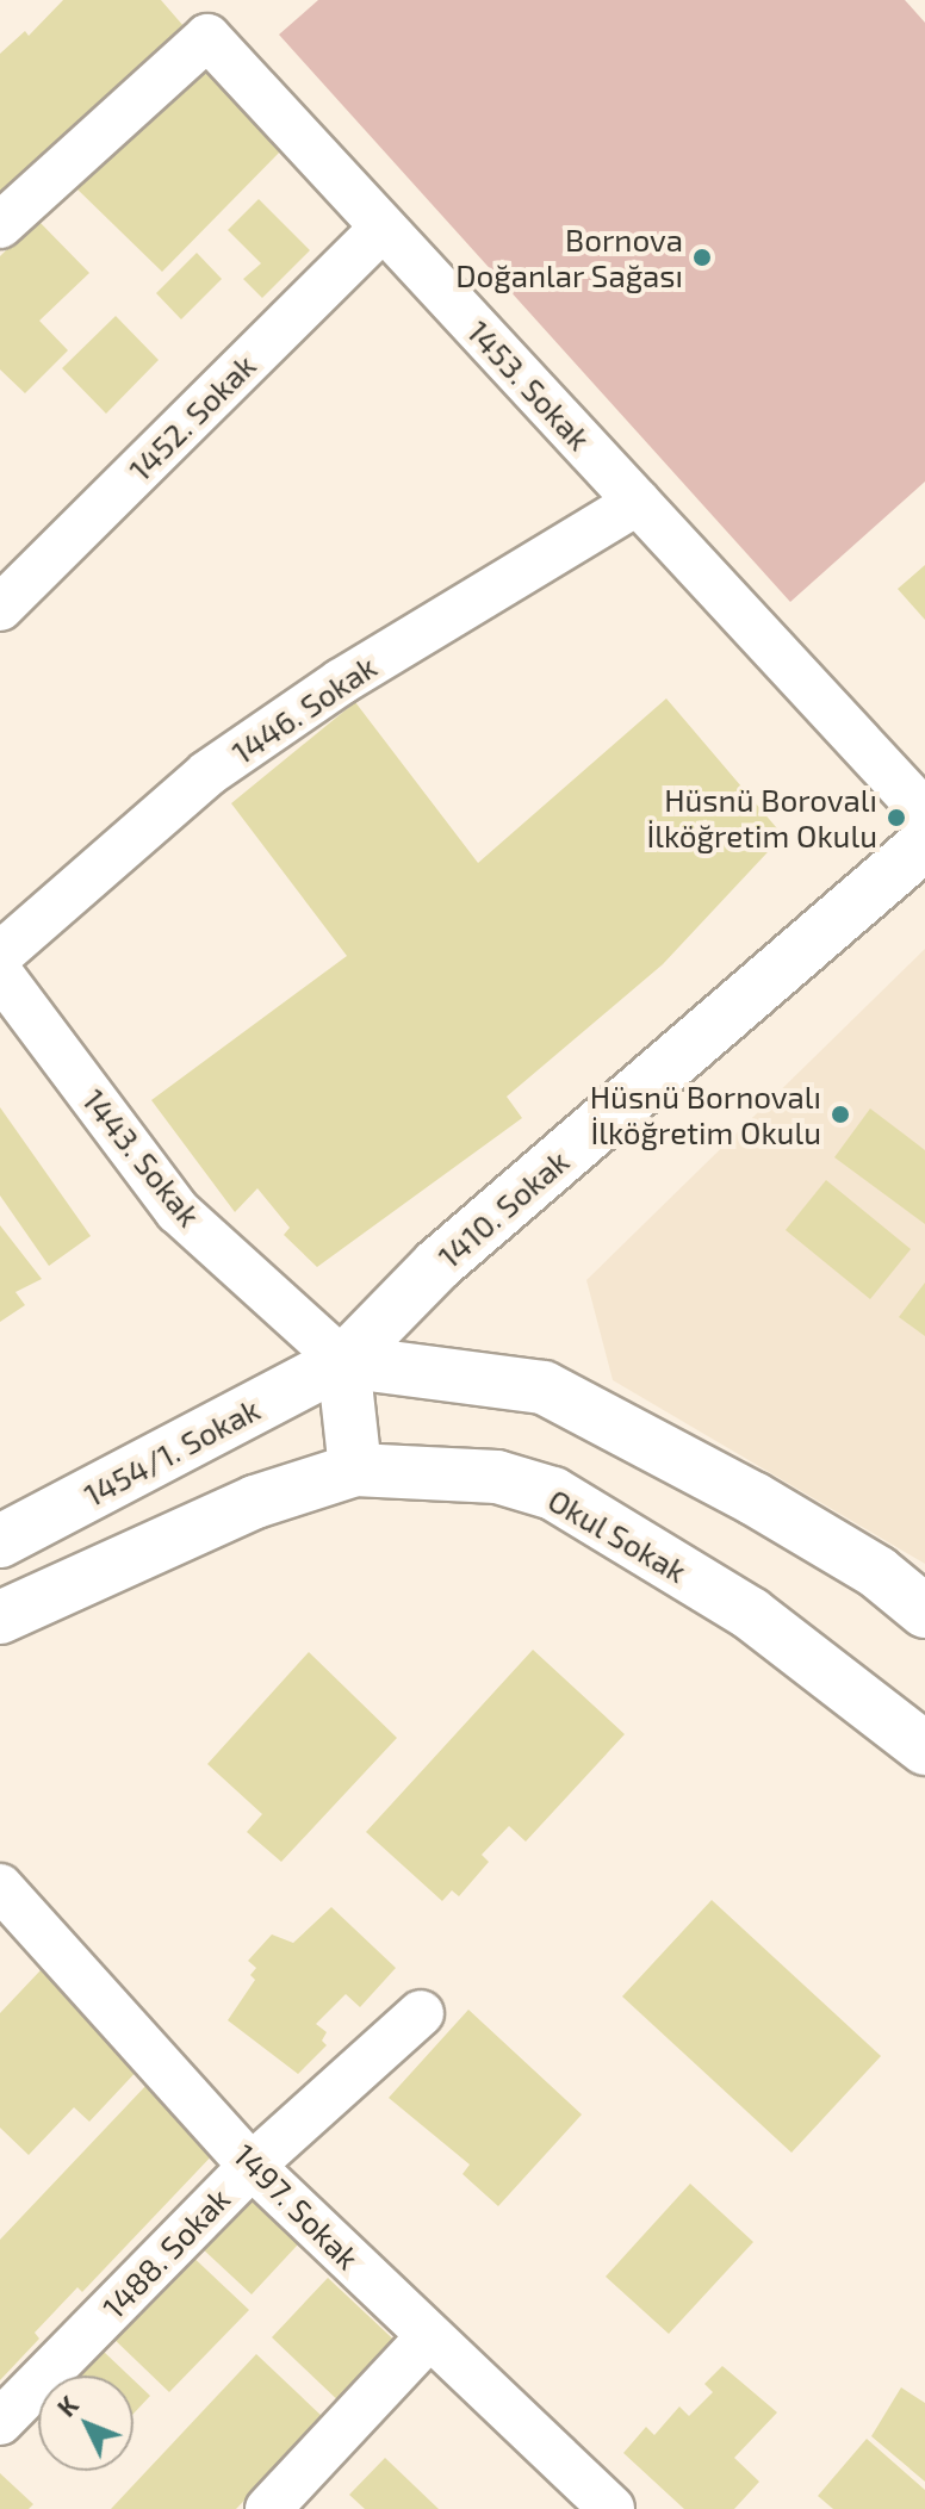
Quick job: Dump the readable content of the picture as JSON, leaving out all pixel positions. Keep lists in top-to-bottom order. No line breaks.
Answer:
{"streets":{"main road":["1410. Sokak","1454/1. Sokak","Okul Sokak"],"street":["1453. Sokak","1452. Sokak","1446. Sokak","1443. Sokak","1497. Sokak","1488. Sokak"]},"crossings":[["1453. Sokak","1452. Sokak"],["1453. Sokak","1446. Sokak"],["1443. Sokak","1410. Sokak"],["1443. Sokak","1454/1. Sokak"],["1410. Sokak","1454/1. Sokak"],["1497. Sokak","1488. Sokak"]],"places":["Bornova Doğanlar Sağası","Hüsnü Borovalı İlköğretim Okulu","Hüsnü Bornovalı İlköğretim Okulu"],"north":"top left"}
